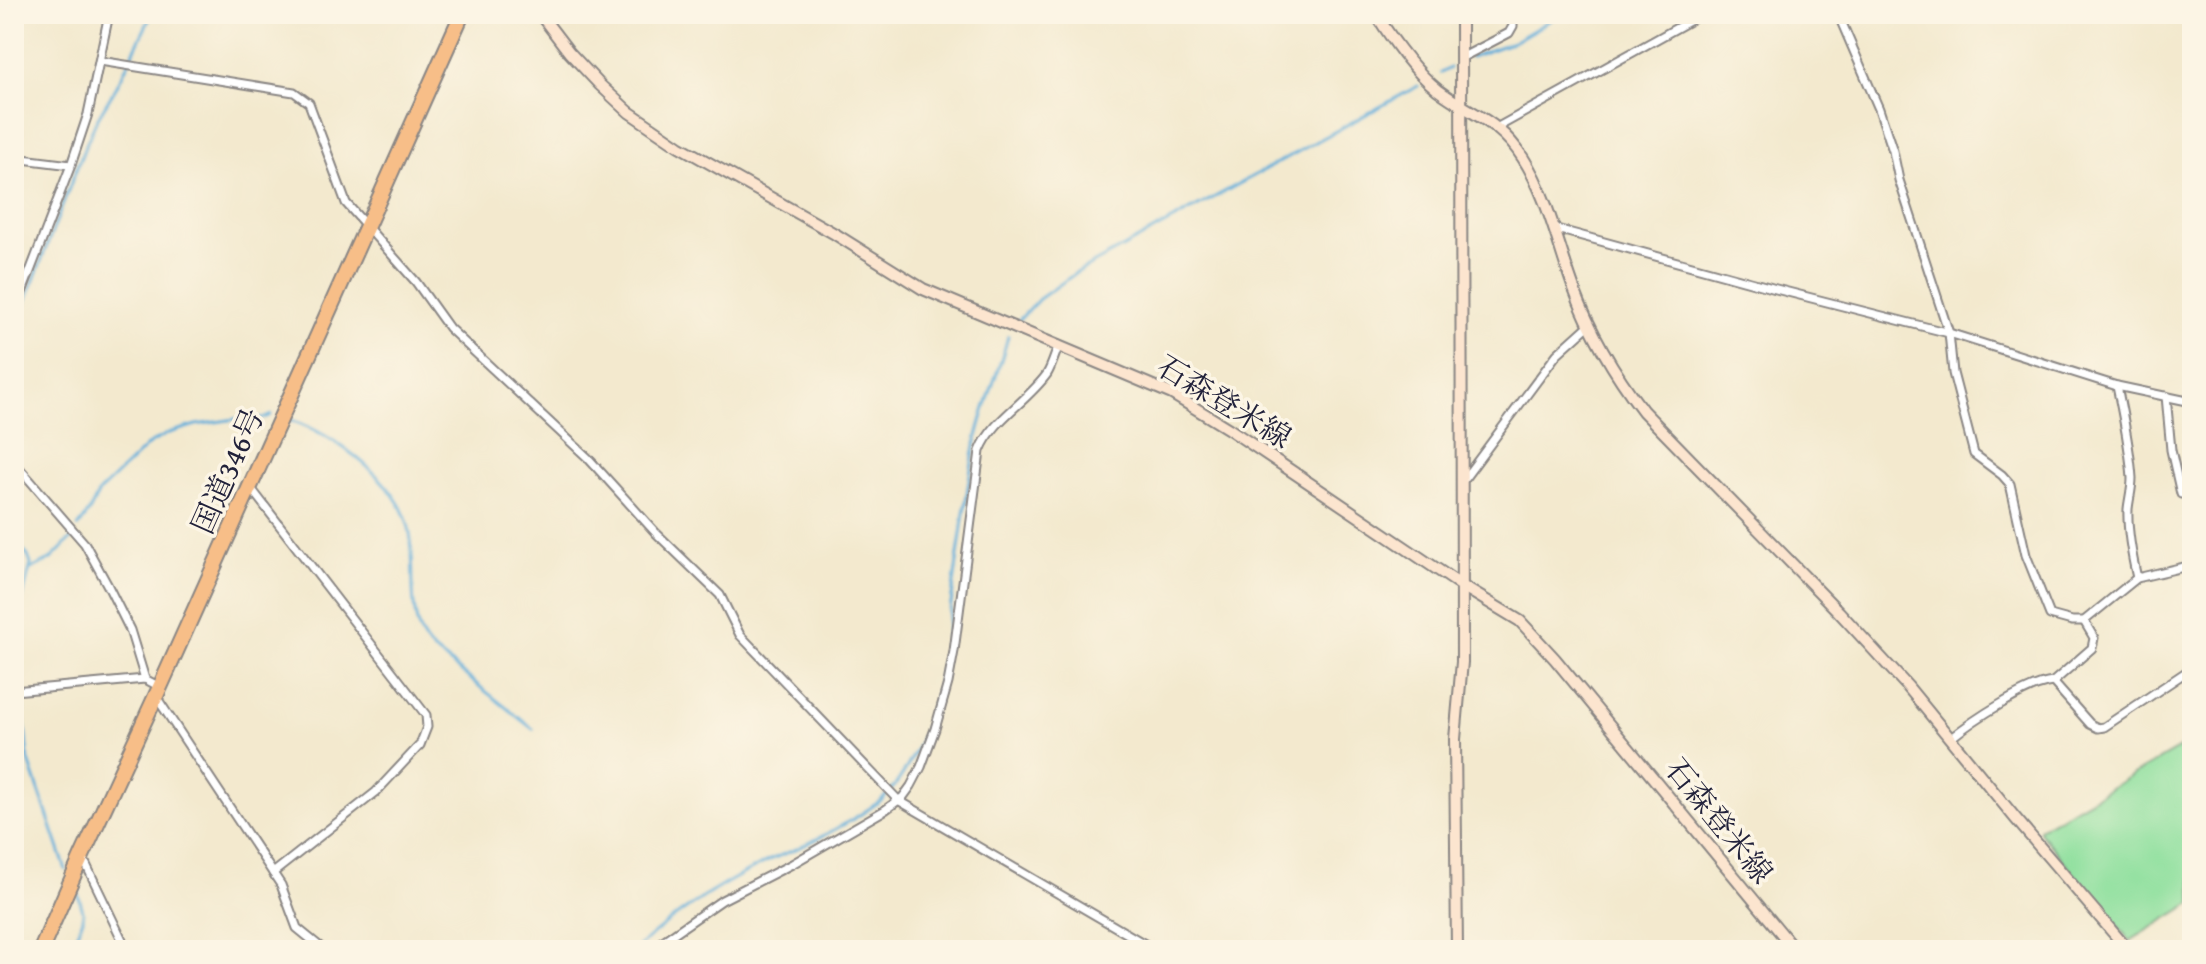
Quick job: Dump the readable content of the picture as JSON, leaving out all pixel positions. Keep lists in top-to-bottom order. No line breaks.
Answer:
{"streets":{"highway":["国道346号"],"street":["石森登米線"]}}
